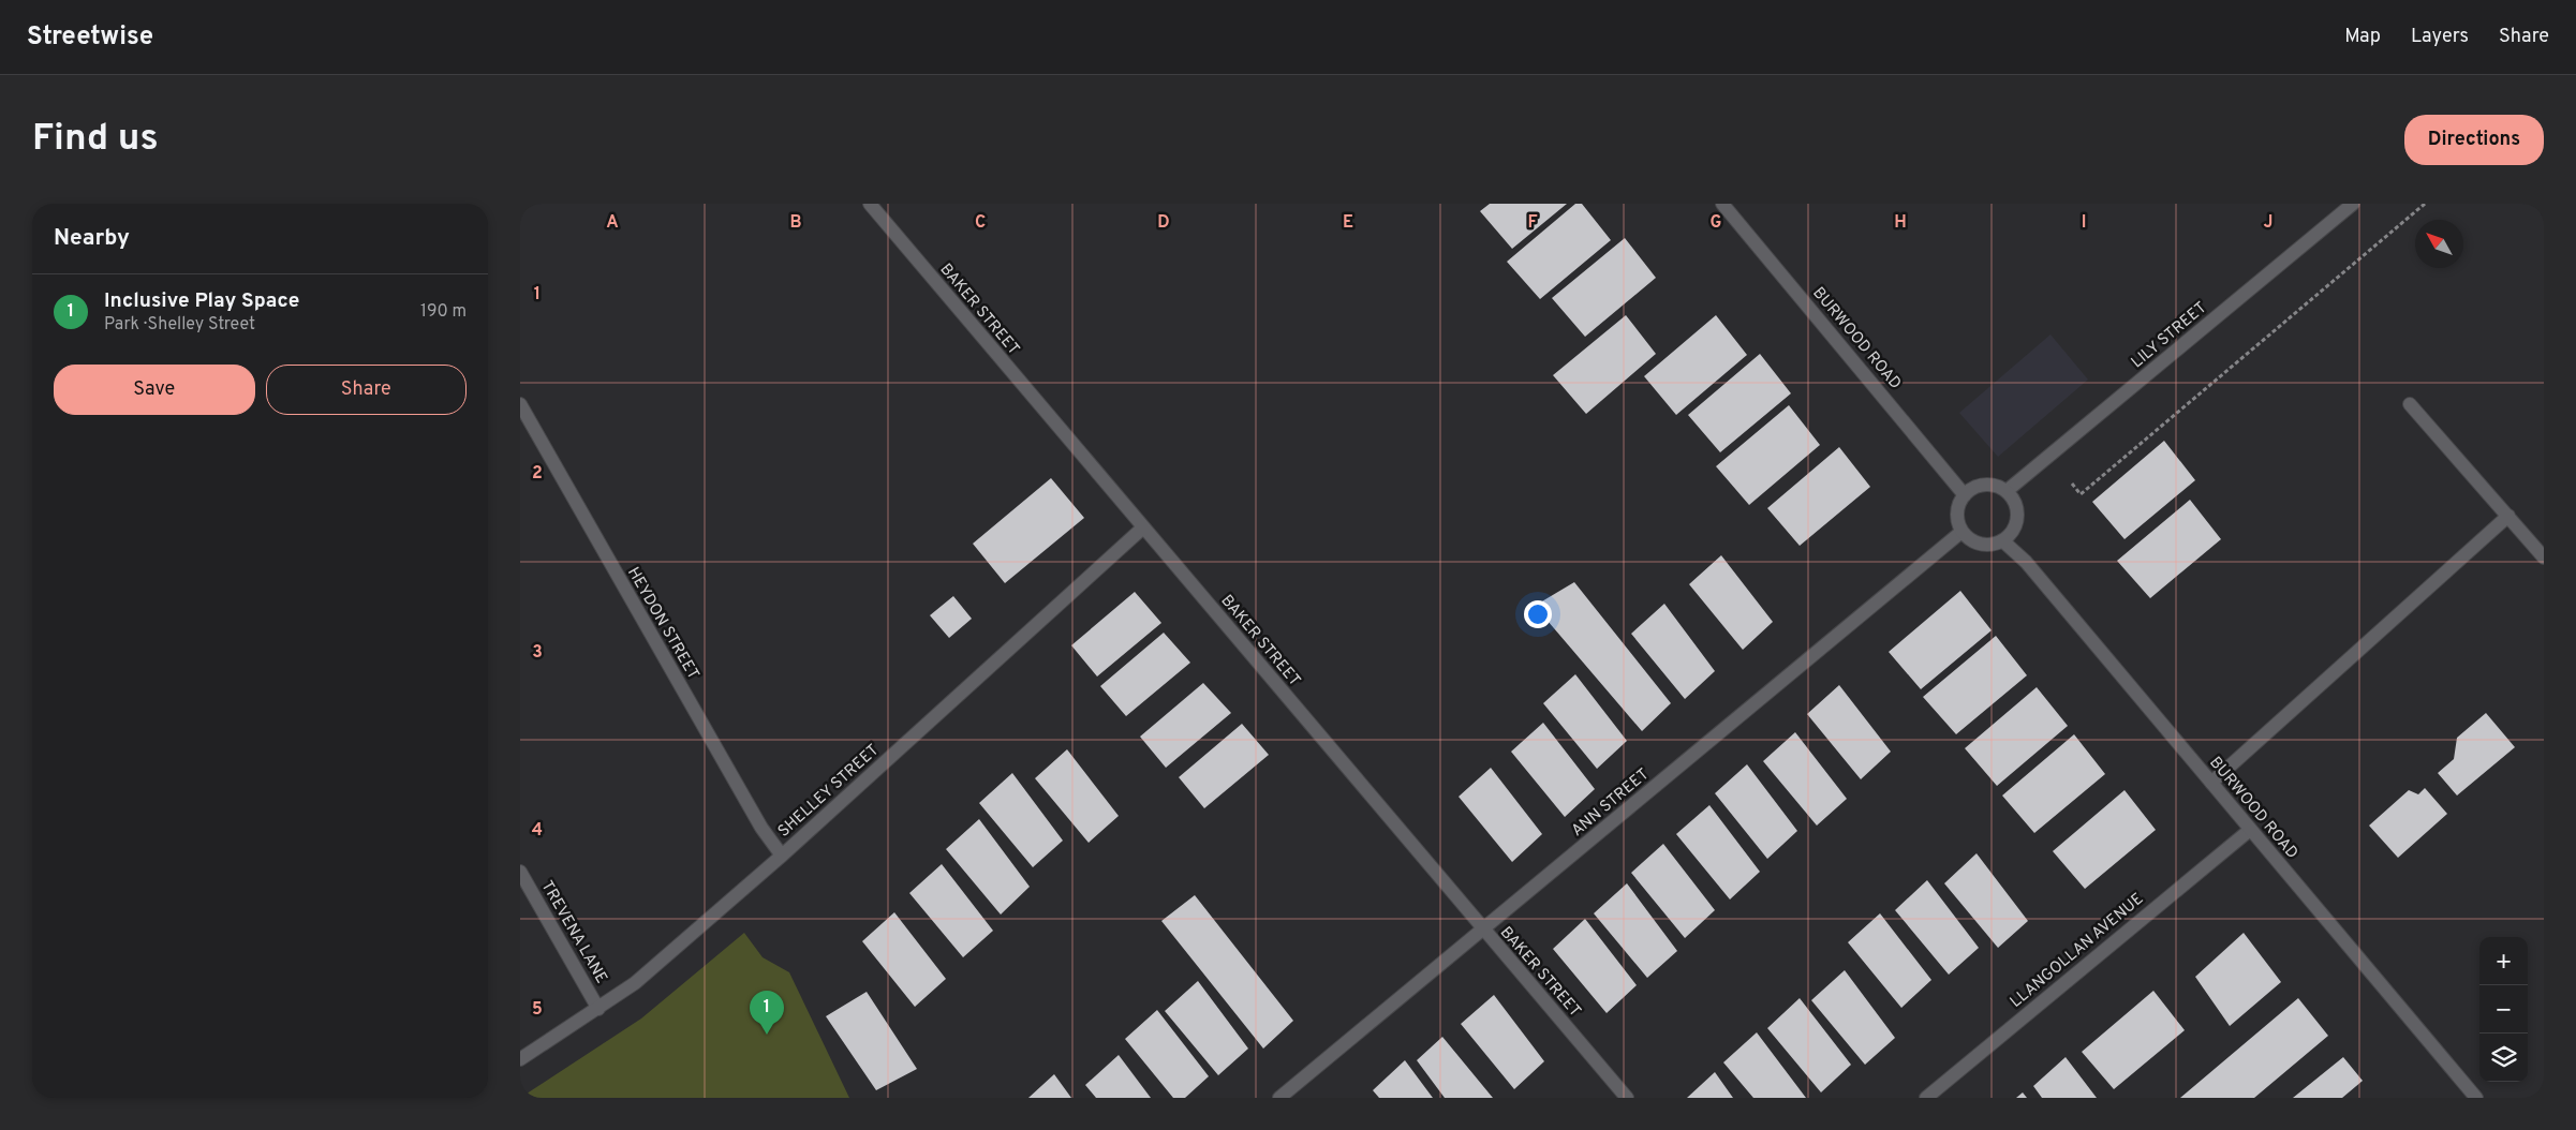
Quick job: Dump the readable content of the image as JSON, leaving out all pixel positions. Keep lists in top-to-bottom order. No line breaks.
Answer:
{"streets":{"street":["BAKER STREET","LILY STREET","BURWOOD ROAD","HEYDON STREET","SHELLEY STREET","ANN STREET","TREVENA LANE","LLANGOLLAN AVENUE"]},"crossings":[["BAKER STREET","SHELLEY STREET"],["BAKER STREET","ANN STREET"],["LILY STREET","BURWOOD ROAD"],["LILY STREET","ANN STREET"],["BURWOOD ROAD","ANN STREET"],["BURWOOD ROAD","LLANGOLLAN AVENUE"],["HEYDON STREET","SHELLEY STREET"],["SHELLEY STREET","TREVENA LANE"]],"north":"top left","page":{"header":"Streetwise","nav":["Map","Layers","Share"],"buttons":["Directions",["Save","Share"]],"title":"Find us","heading":"Nearby","list":[{"mark":"1","name":"Inclusive Play Space","note":"Park · Shelley Street","value":"190 m"}],"map_buttons":["+","−"],"pins":"1"},"grid":{"columns":["A","B","C","D","E","F","G","H","I","J"],"rows":["1","2","3","4","5"]}}
